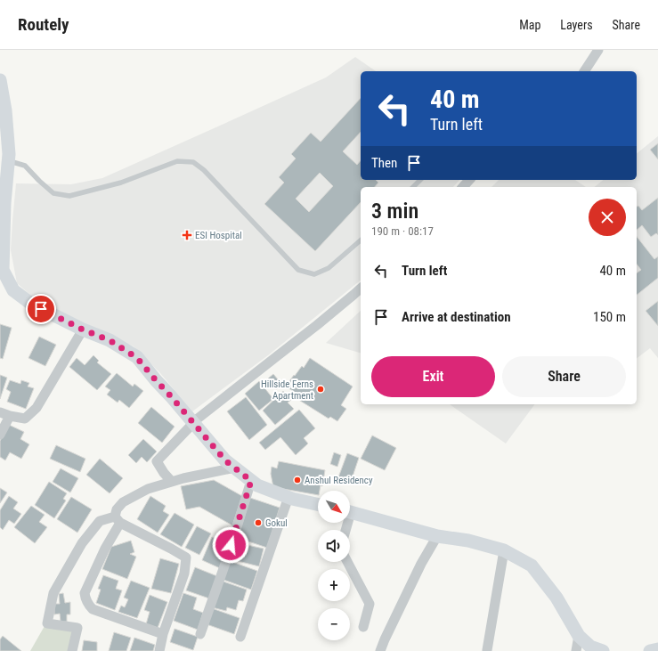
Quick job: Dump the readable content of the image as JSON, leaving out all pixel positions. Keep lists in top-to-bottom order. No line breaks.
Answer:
{"places":{"health":["ESI Hospital"],"other":["Hillside Ferns Apartment","Anshul Residency","Gokul"]},"north":"bottom right","page":{"header":"Routely","nav":["Map","Layers","Share"],"turn":["40 m","Turn left"],"then":"Then","heading":["3 min","190 m · 08:17"],"list":[{"name":"Turn left","value":"40 m"},{"name":"Arrive at destination","value":"150 m"}],"buttons":["Exit","Share"],"map_buttons":["+","−"]}}
